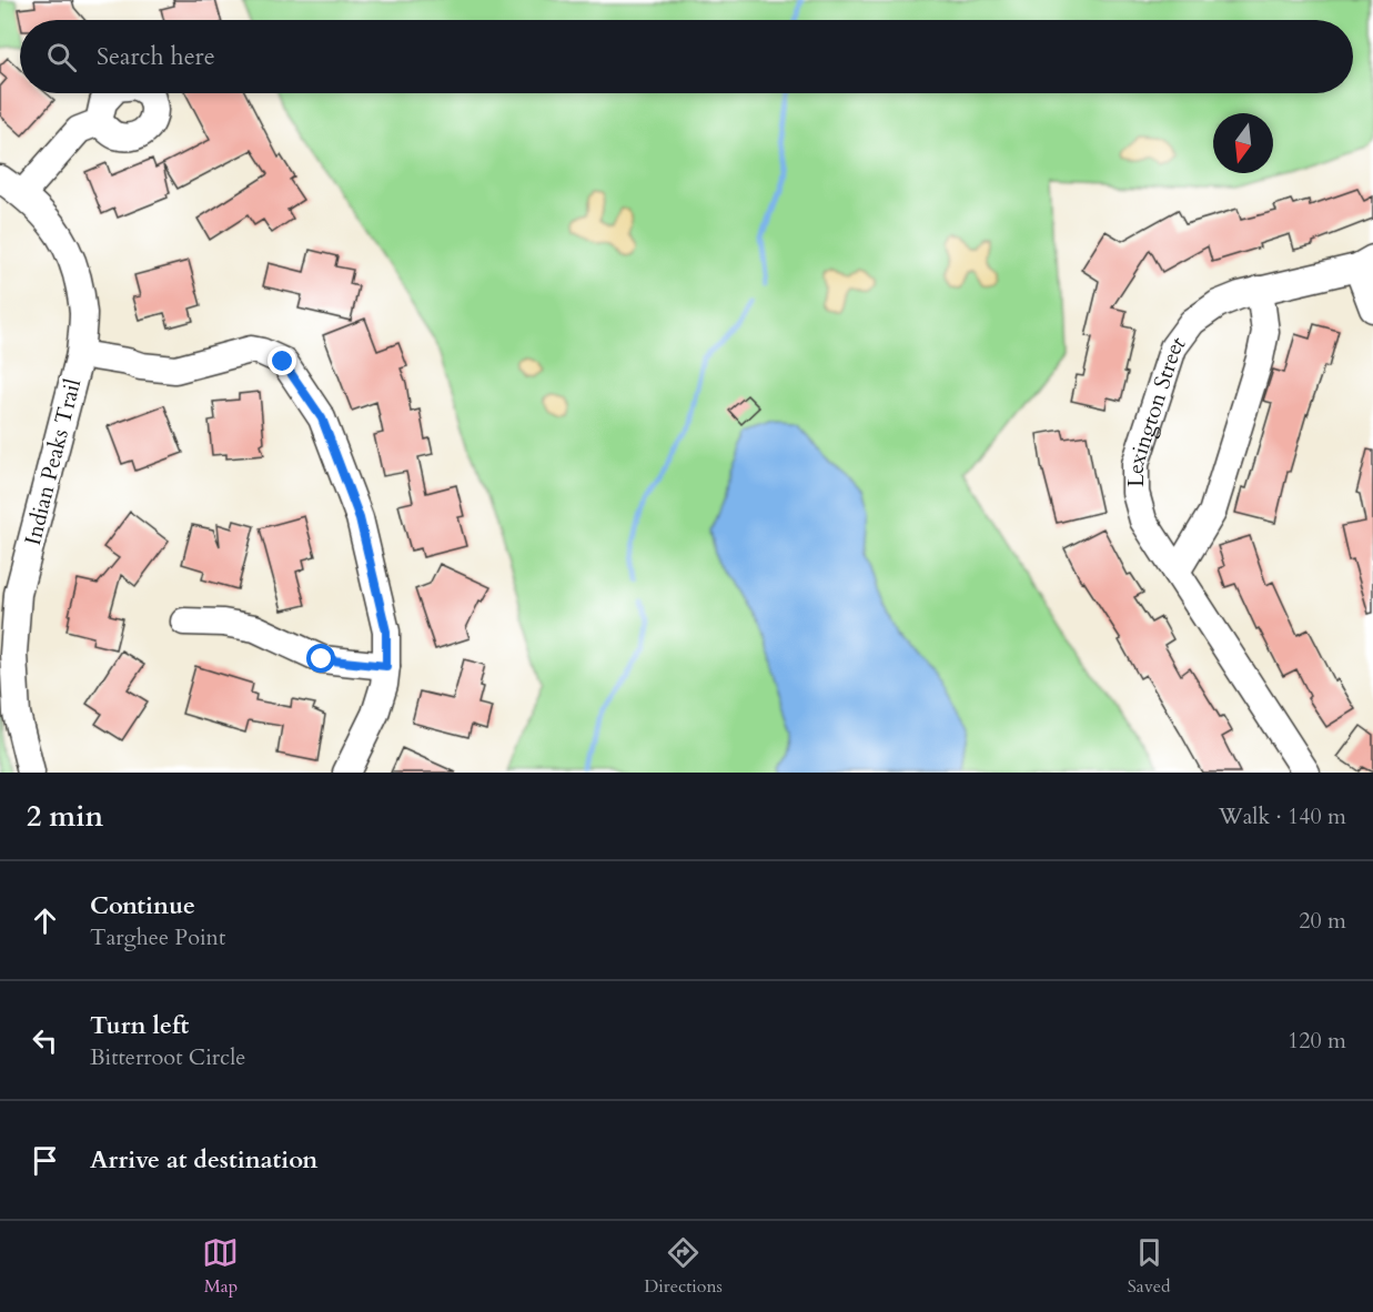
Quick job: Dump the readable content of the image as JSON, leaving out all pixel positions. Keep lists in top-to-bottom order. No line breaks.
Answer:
{"streets":{"street":["Lexington Street","Indian Peaks Trail"]},"north":"bottom","page":{"search":"Search here","heading":["2 min","Walk · 140 m"],"list":[["Continue","Targhee Point","20 m"],["Turn left","Bitterroot Circle","120 m"],"Arrive at destination"],"nav":["Map","Directions","Saved"]}}
